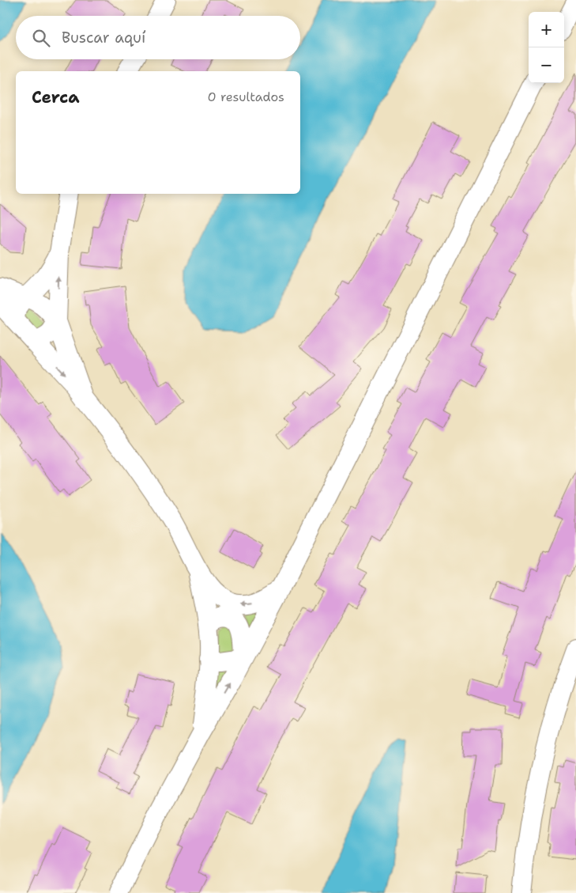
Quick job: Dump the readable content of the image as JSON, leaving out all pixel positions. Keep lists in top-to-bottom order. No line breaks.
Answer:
{"page":{"map_buttons":["+","−"],"search":"Buscar aquí","heading":["Cerca","0 resultados"]}}
